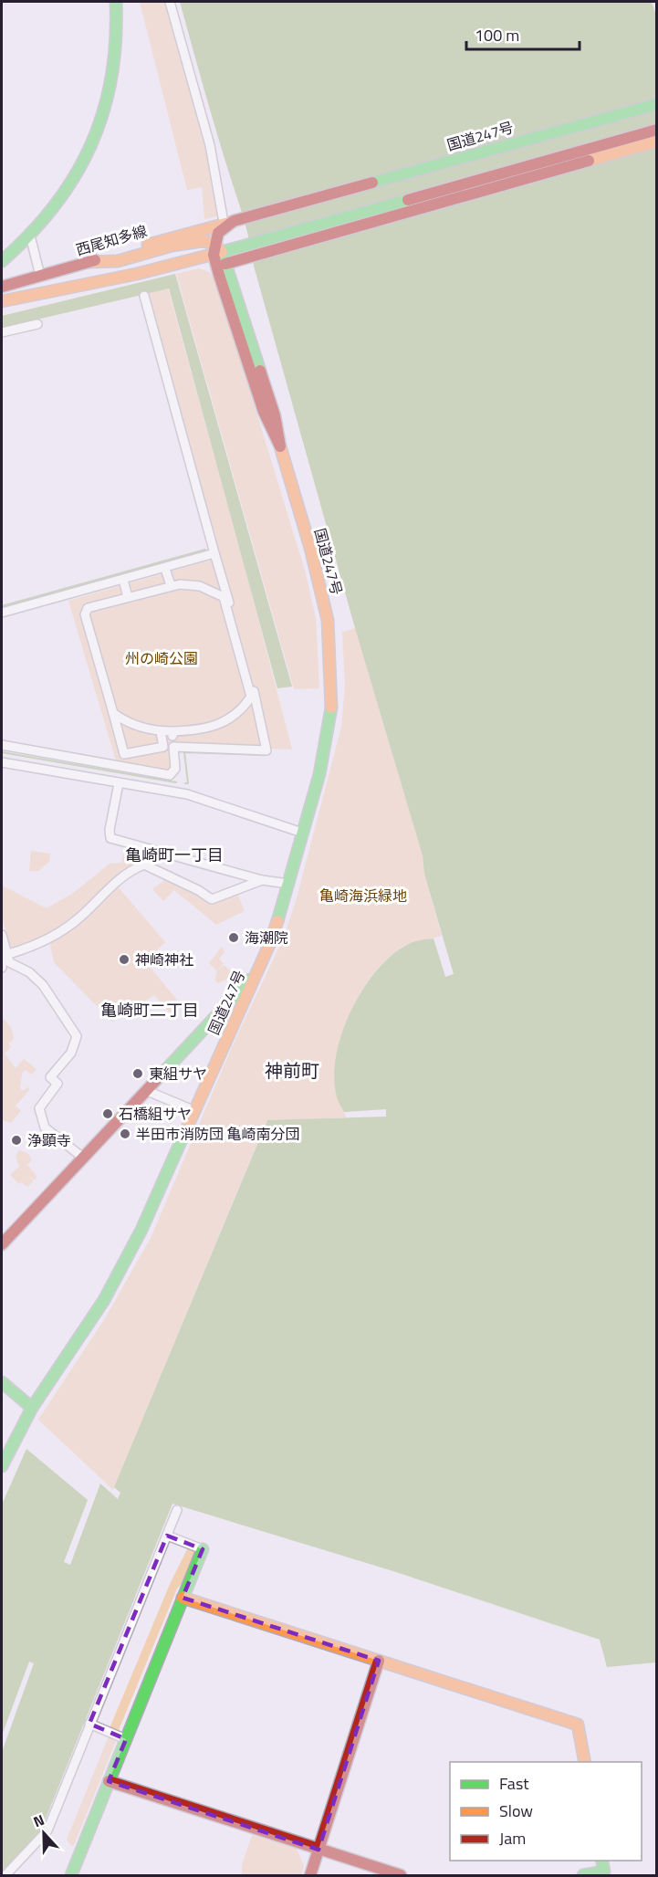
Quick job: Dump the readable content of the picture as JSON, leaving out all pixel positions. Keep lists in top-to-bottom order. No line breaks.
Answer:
{"streets":{"main road":["国道247号","西尾知多線"]},"crossings":[["国道247号","西尾知多線"]],"districts":["亀崎町一丁目","亀崎町二丁目","神前町"],"parks":["州の崎公園","亀崎海浜緑地"],"places":["海潮院","神崎神社","東組サヤ","石橋組サヤ","半田市消防団 亀崎南分団","浄顕寺"],"legend":["Fast","Slow","Jam"],"scale_bar":"100 m","north":"top"}
